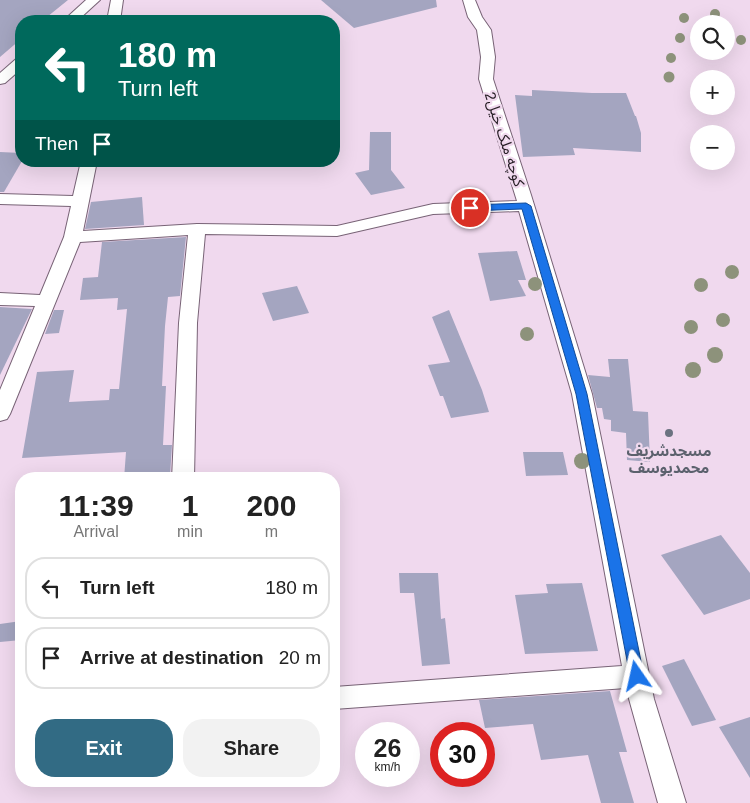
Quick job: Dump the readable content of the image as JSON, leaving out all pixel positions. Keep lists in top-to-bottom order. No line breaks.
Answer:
{"streets":{"street":["کوچه ملک خیل2"]},"places":["مسجدشریف محمدیوسف"],"page":{"map_buttons":["+","−"],"turn":["180 m","Turn left"],"then":"Then","eta":["11:39","Arrival","1","min","200","m"],"list":[{"name":"Turn left","value":"180 m"},{"name":"Arrive at destination","value":"20 m"}],"buttons":["Exit","Share"],"speed":"26 km/h","limit":"30"}}
